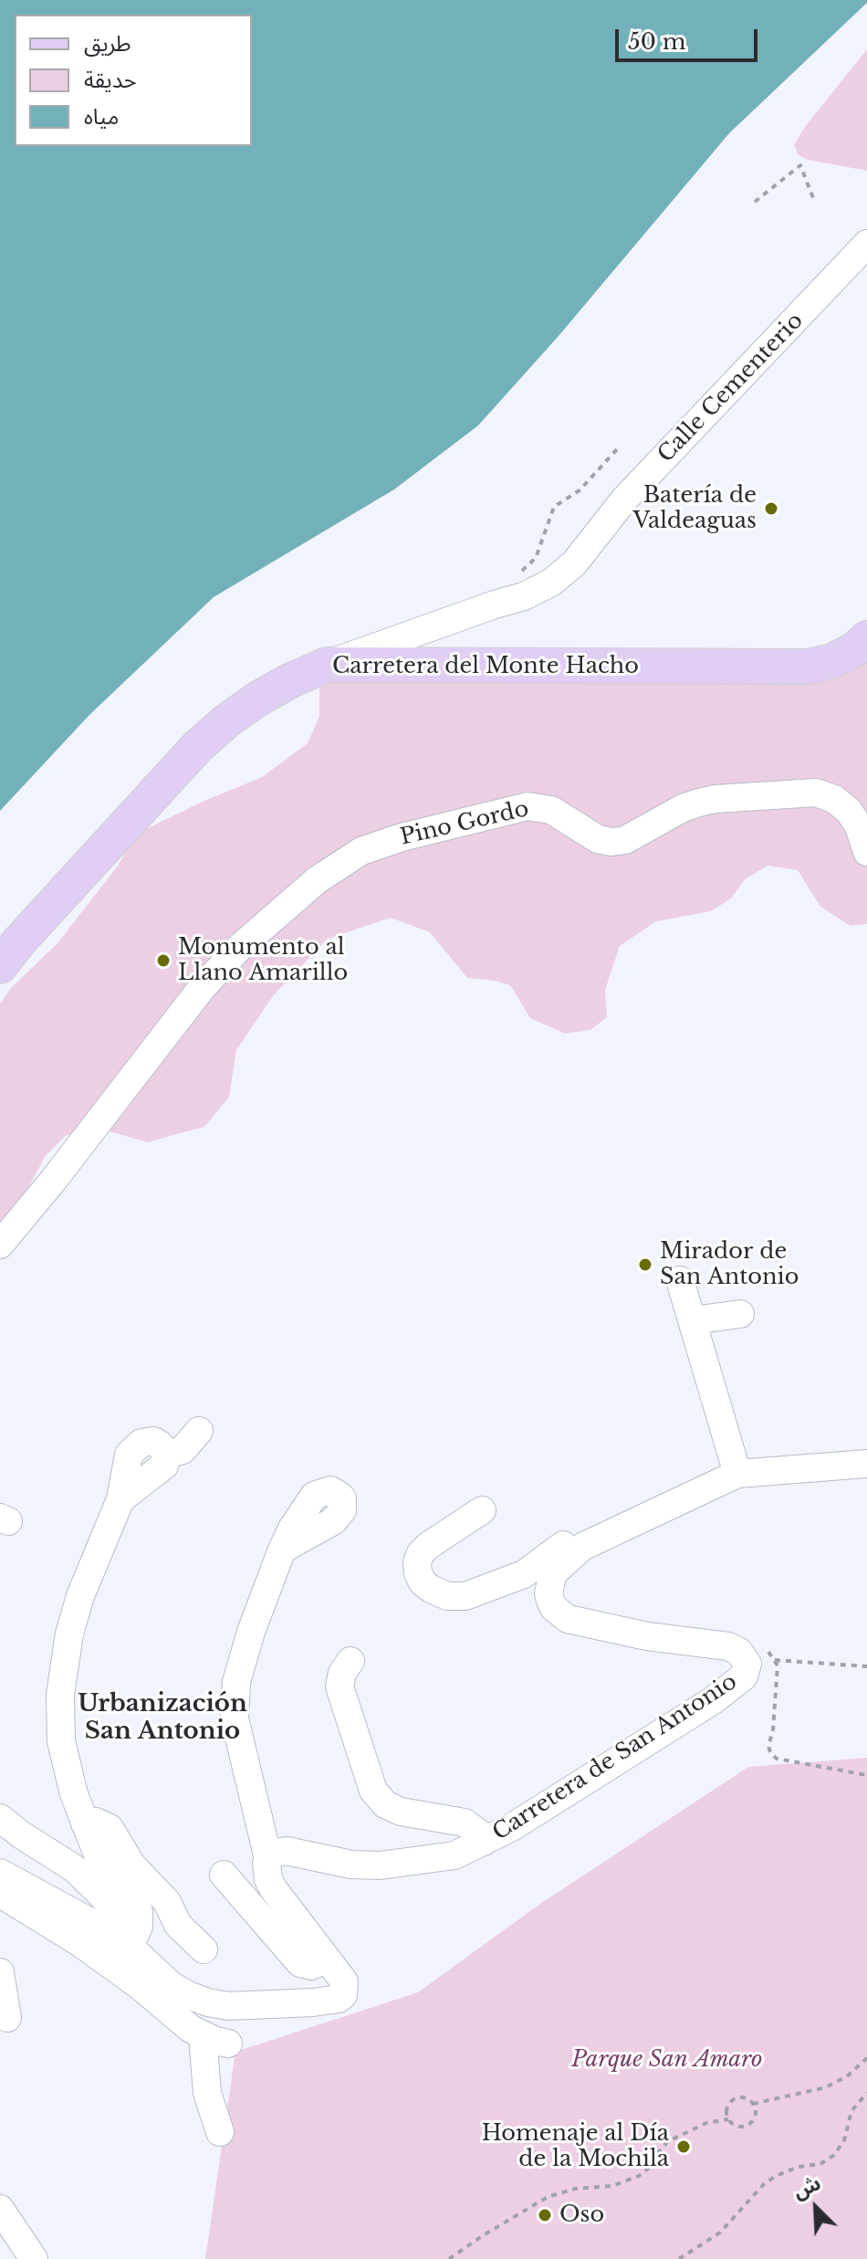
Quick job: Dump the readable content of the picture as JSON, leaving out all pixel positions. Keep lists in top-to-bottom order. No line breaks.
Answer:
{"streets":{"main road":["Carretera del Monte Hacho"],"street":["Calle Cementerio","Pino Gordo","Carretera de San Antonio"]},"crossings":[["Calle Cementerio","Carretera del Monte Hacho"]],"districts":["Urbanización San Antonio"],"parks":["Parque San Amaro"],"places":["Batería de Valdeaguas","Monumento al Llano Amarillo","Mirador de San Antonio","Homenaje al Día de la Mochila","Oso"],"legend":["طريق","حديقة","مياه"],"scale_bar":"50 m","north":"top left"}
